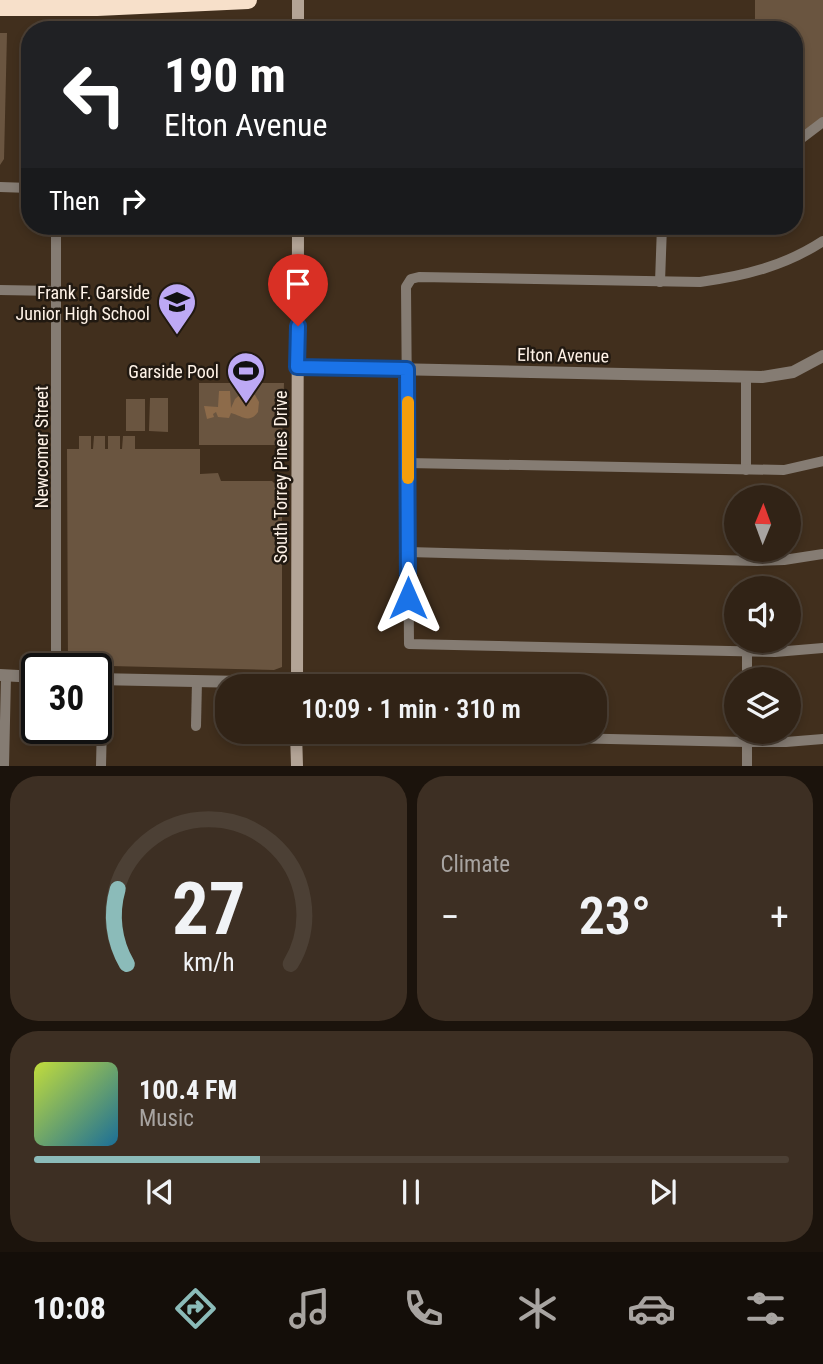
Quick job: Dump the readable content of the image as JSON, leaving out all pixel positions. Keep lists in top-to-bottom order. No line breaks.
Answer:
{"streets":{"main road":["South Torrey Pines Drive"],"street":["Elton Avenue","Newcomer Street"]},"crossings":[["Elton Avenue","South Torrey Pines Drive"]],"places":{"school or university":["Frank F. Garside Junior High School"],"sports":["Garside Pool"]},"north":"top","page":{"turn":["190 m","Elton Avenue"],"then":"Then","limit":"30","trip":"10:09 · 1 min · 310 m","tile":"Climate","heat":["−","23°","+"],"song":["100.4 FM","Music"],"tabs":"10:08","gauge":["27","km/h"]}}
